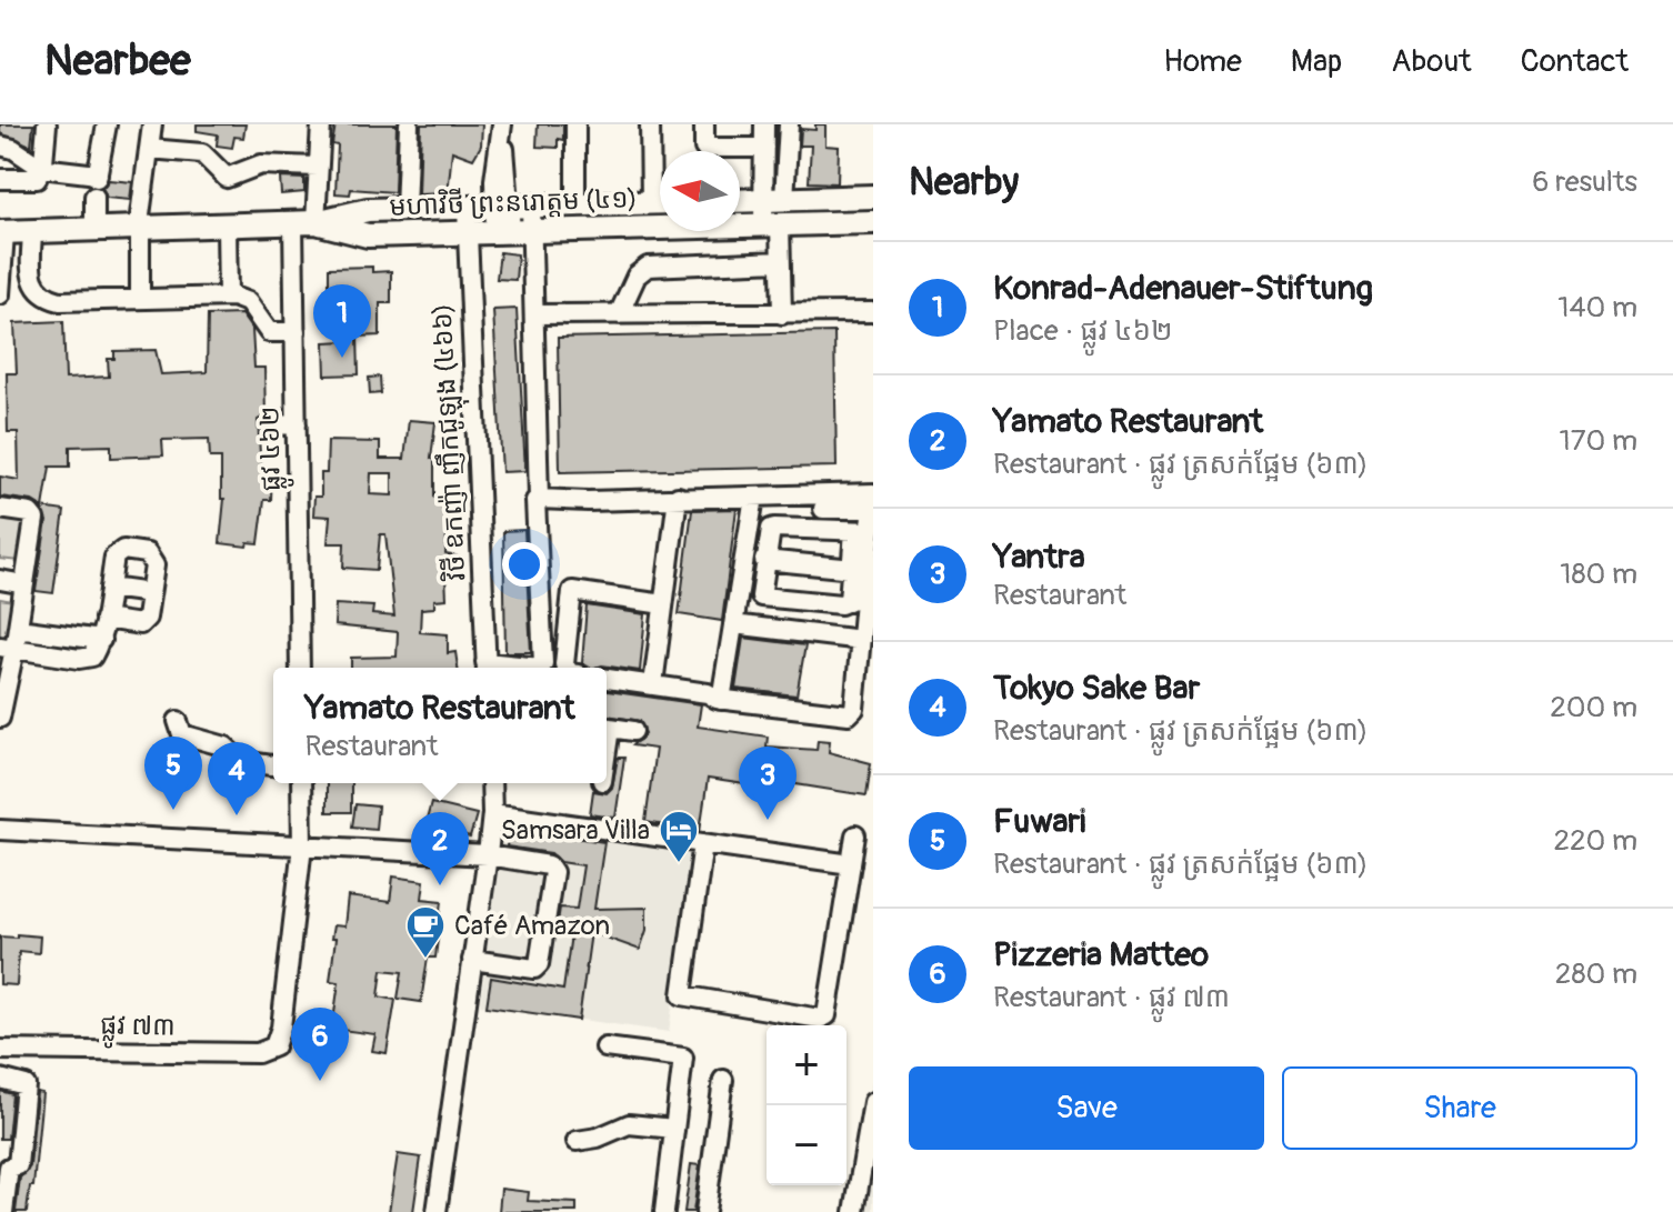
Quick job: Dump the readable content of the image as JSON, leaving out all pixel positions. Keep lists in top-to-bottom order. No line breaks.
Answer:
{"streets":{"main road":["មហាវិថី ព្រះនរោត្តម (៤១)"],"street":["វិថី ឧកញ៉ា ញឹកជូឡុង (៤៦៦)","ផ្លូវ ៤៦២","ផ្លូវ ៧៣"]},"crossings":[["មហាវិថី ព្រះនរោត្តម (៤១)","វិថី ឧកញ៉ា ញឹកជូឡុង (៤៦៦)"],["មហាវិថី ព្រះនរោត្តម (៤១)","ផ្លូវ ៤៦២"]],"places":{"hotel":["Samsara Villa"],"cafe":["Café Amazon"]},"north":"left","page":{"header":"Nearbee","nav":["Home","Map","About","Contact"],"heading":["Nearby","6 results"],"list":[{"mark":"1","name":"Konrad-Adenauer-Stiftung","note":"Place · ផ្លូវ ៤៦២","value":"140 m"},{"mark":"2","name":"Yamato Restaurant","note":"Restaurant · ផ្លូវ ត្រសក់ផ្អែម (៦៣)","value":"170 m"},{"mark":"3","name":"Yantra","note":"Restaurant","value":"180 m"},{"mark":"4","name":"Tokyo Sake Bar","note":"Restaurant · ផ្លូវ ត្រសក់ផ្អែម (៦៣)","value":"200 m"},{"mark":"5","name":"Fuwari","note":"Restaurant · ផ្លូវ ត្រសក់ផ្អែម (៦៣)","value":"220 m"},{"mark":"6","name":"Pizzeria Matteo","note":"Restaurant · ផ្លូវ ៧៣","value":"280 m"}],"pins":["1","5","4","3","2","6"],"popup":["Yamato Restaurant","Restaurant"],"map_buttons":["+","−"],"buttons":["Save","Share"]}}
